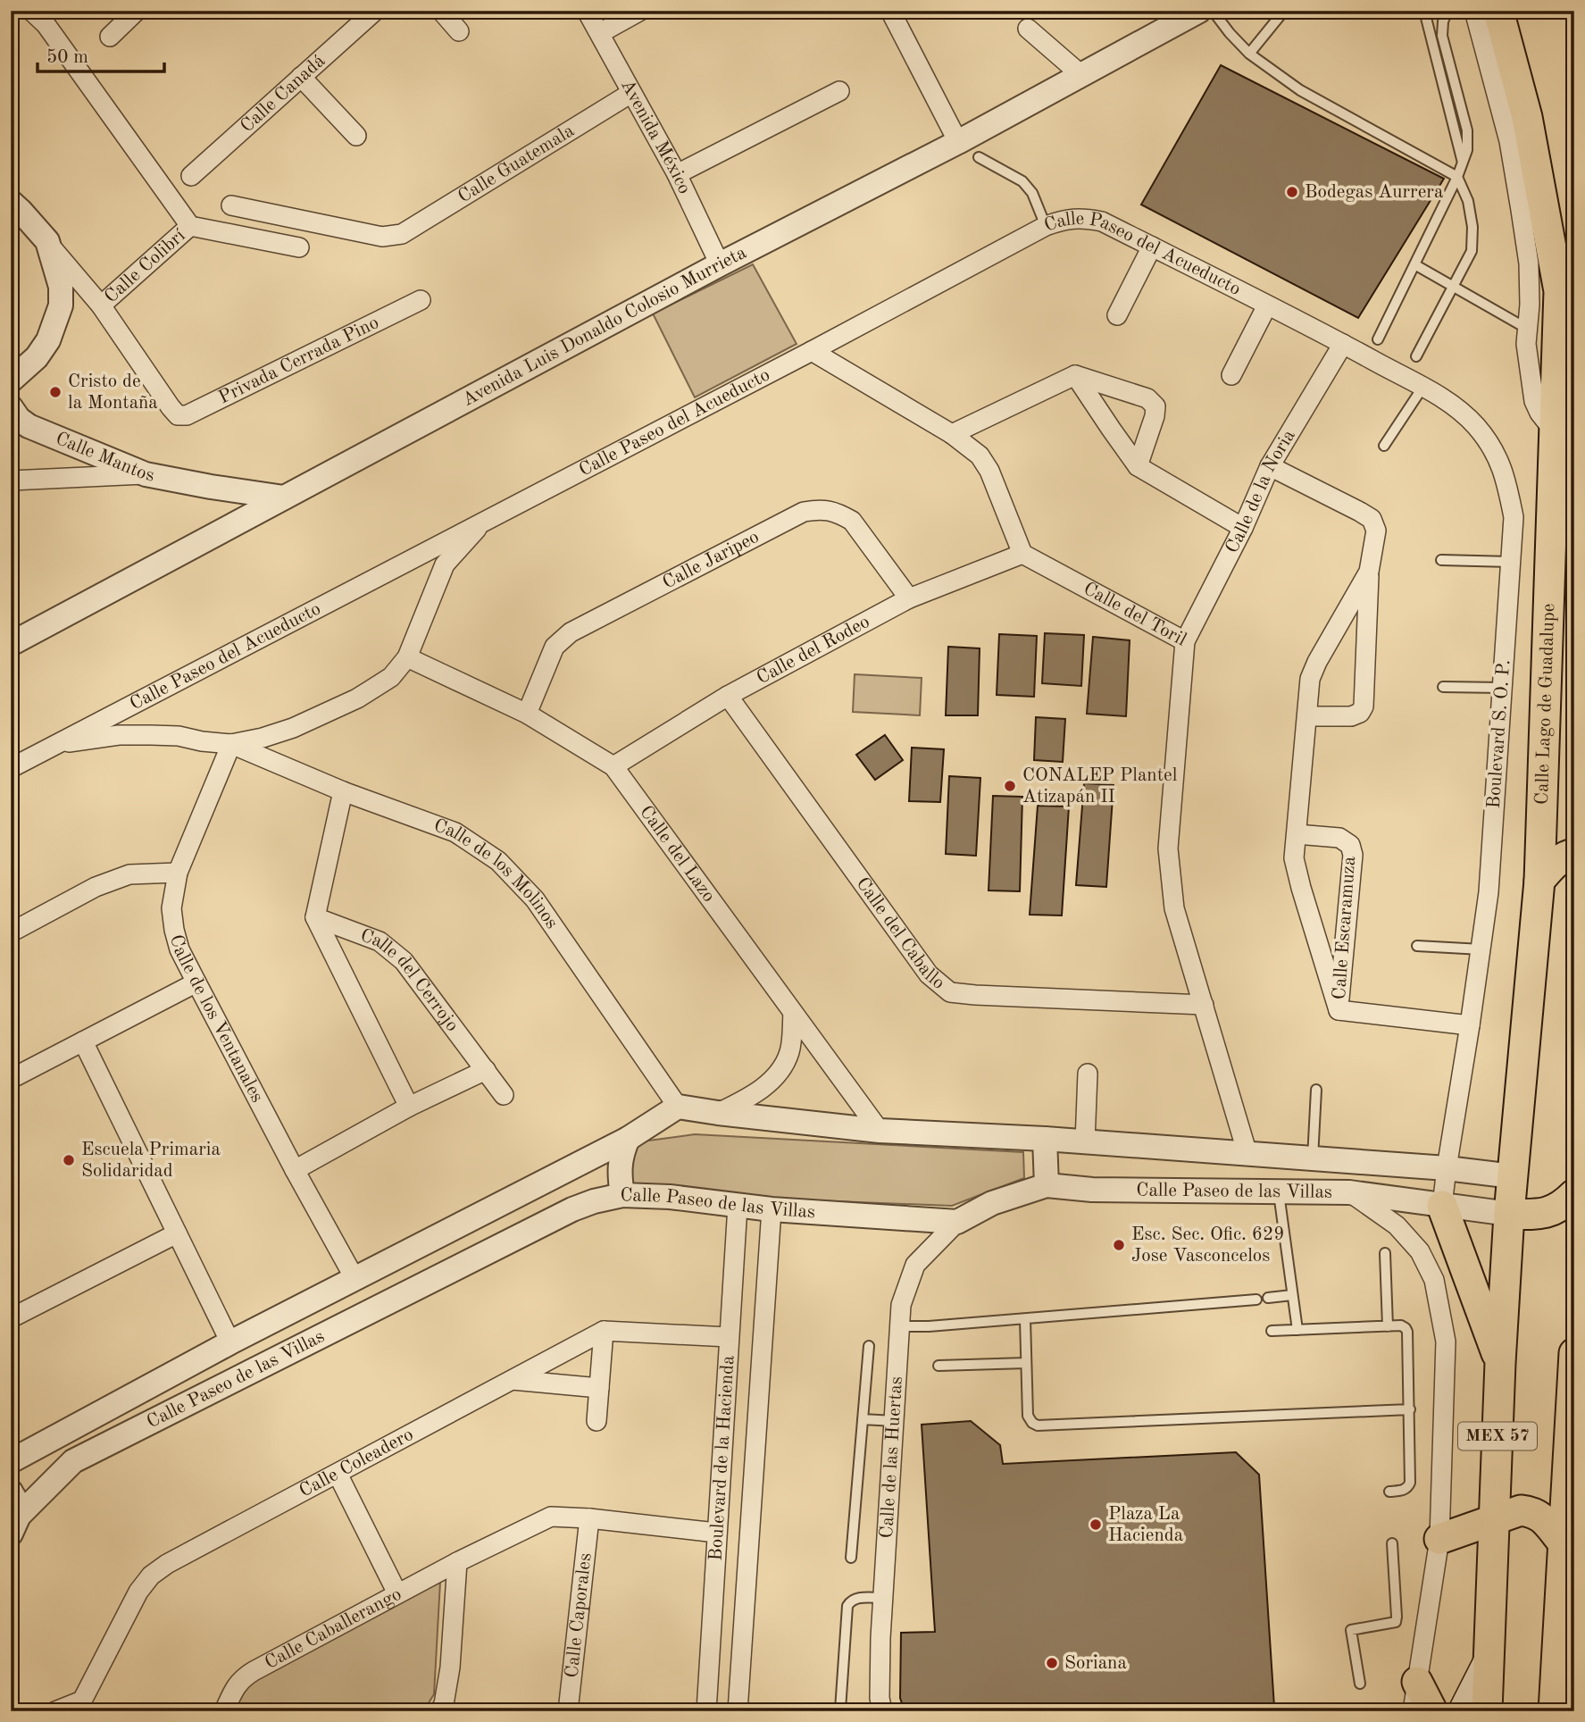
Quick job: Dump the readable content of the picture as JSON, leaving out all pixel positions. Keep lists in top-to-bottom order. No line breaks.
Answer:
{"streets":{"main road":["Calle Lago de Guadalupe","MEX 57"],"street":["Calle Canadá","Avenida México","Calle Guatemala","Calle Paseo del Acueducto","Calle Colibrí","Avenida Luis Donaldo Colosio Murrieta","Privada Cerrada Pino","Calle Mantos","Calle de la Noria","Calle Jaripeo","Calle del Toril","Calle del Rodeo","Boulevard S. O. P.","Calle del Lazo","Calle de los Molinos","Calle Escaramuza","Calle del Caballo","Calle del Cerrojo","Calle de los Ventanales","Calle Paseo de las Villas","Calle de las Huertas","Boulevard de la Hacienda","Calle Coleadero","Calle Caporales","Calle Caballerango"]},"crossings":[["Avenida México","Calle Guatemala"],["Avenida México","Avenida Luis Donaldo Colosio Murrieta"],["Calle Paseo del Acueducto","Calle de la Noria"],["Calle Paseo del Acueducto","Boulevard S. O. P."],["Calle Paseo del Acueducto","Calle de los Molinos"],["Calle Colibrí","Privada Cerrada Pino"],["Avenida Luis Donaldo Colosio Murrieta","Calle Mantos"],["Calle de la Noria","Calle del Toril"],["Calle de la Noria","Boulevard S. O. P."],["Calle Jaripeo","Calle del Rodeo"],["Calle Jaripeo","Calle del Lazo"],["Calle del Toril","Calle del Rodeo"],["Calle del Toril","Calle del Caballo"],["Calle del Toril","Calle Paseo de las Villas"],["Calle del Rodeo","Calle del Lazo"],["Calle del Rodeo","Calle del Caballo"],["Calle Lago de Guadalupe","Calle Paseo de las Villas"],["Calle Lago de Guadalupe","MEX 57"],["Boulevard S. O. P.","Calle Escaramuza"],["Boulevard S. O. P.","Calle Paseo de las Villas"],["Calle del Lazo","Calle de los Molinos"],["Calle del Lazo","Calle Paseo de las Villas"],["Calle de los Molinos","Calle de los Ventanales"],["Calle de los Molinos","Calle Paseo de las Villas"],["Calle de los Ventanales","Calle Paseo de las Villas"],["Calle Paseo de las Villas","MEX 57"],["Calle Paseo de las Villas","Calle de las Huertas"],["Calle Paseo de las Villas","Boulevard de la Hacienda"],["Boulevard de la Hacienda","Calle Caballerango"],["Calle Caporales","Calle Caballerango"]],"places":["Bodegas Aurrera","Cristo de la Montaña","CONALEP Plantel Atizapán II","Escuela Primaria Solidaridad","Esc. Sec. Ofic. 629 Jose Vasconcelos","Plaza La Hacienda","Soriana"],"scale_bar":"50 m"}
